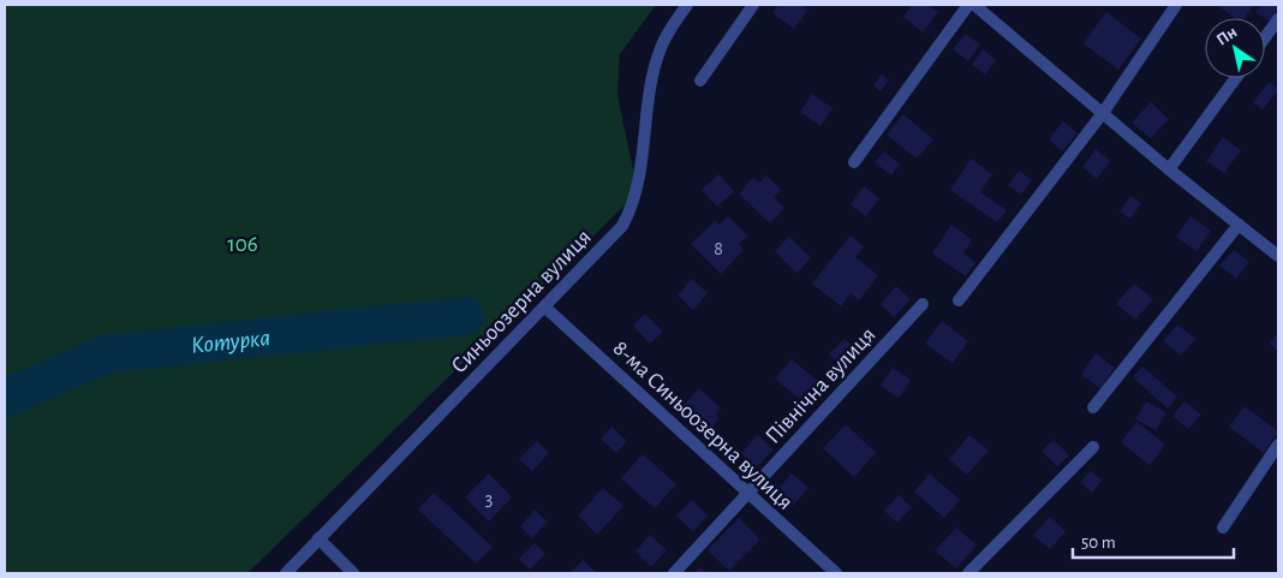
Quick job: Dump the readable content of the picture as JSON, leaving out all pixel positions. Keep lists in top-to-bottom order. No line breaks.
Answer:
{"streets":{"street":["Синьоозерна вулиця","Північна вулиця","8-ма Синьоозерна вулиця"]},"crossings":[["Синьоозерна вулиця","8-ма Синьоозерна вулиця"],["Північна вулиця","8-ма Синьоозерна вулиця"]],"water":["Котурка"],"parks":["106"],"house_numbers":["8","3"],"scale_bar":"50 m","north":"top left"}
